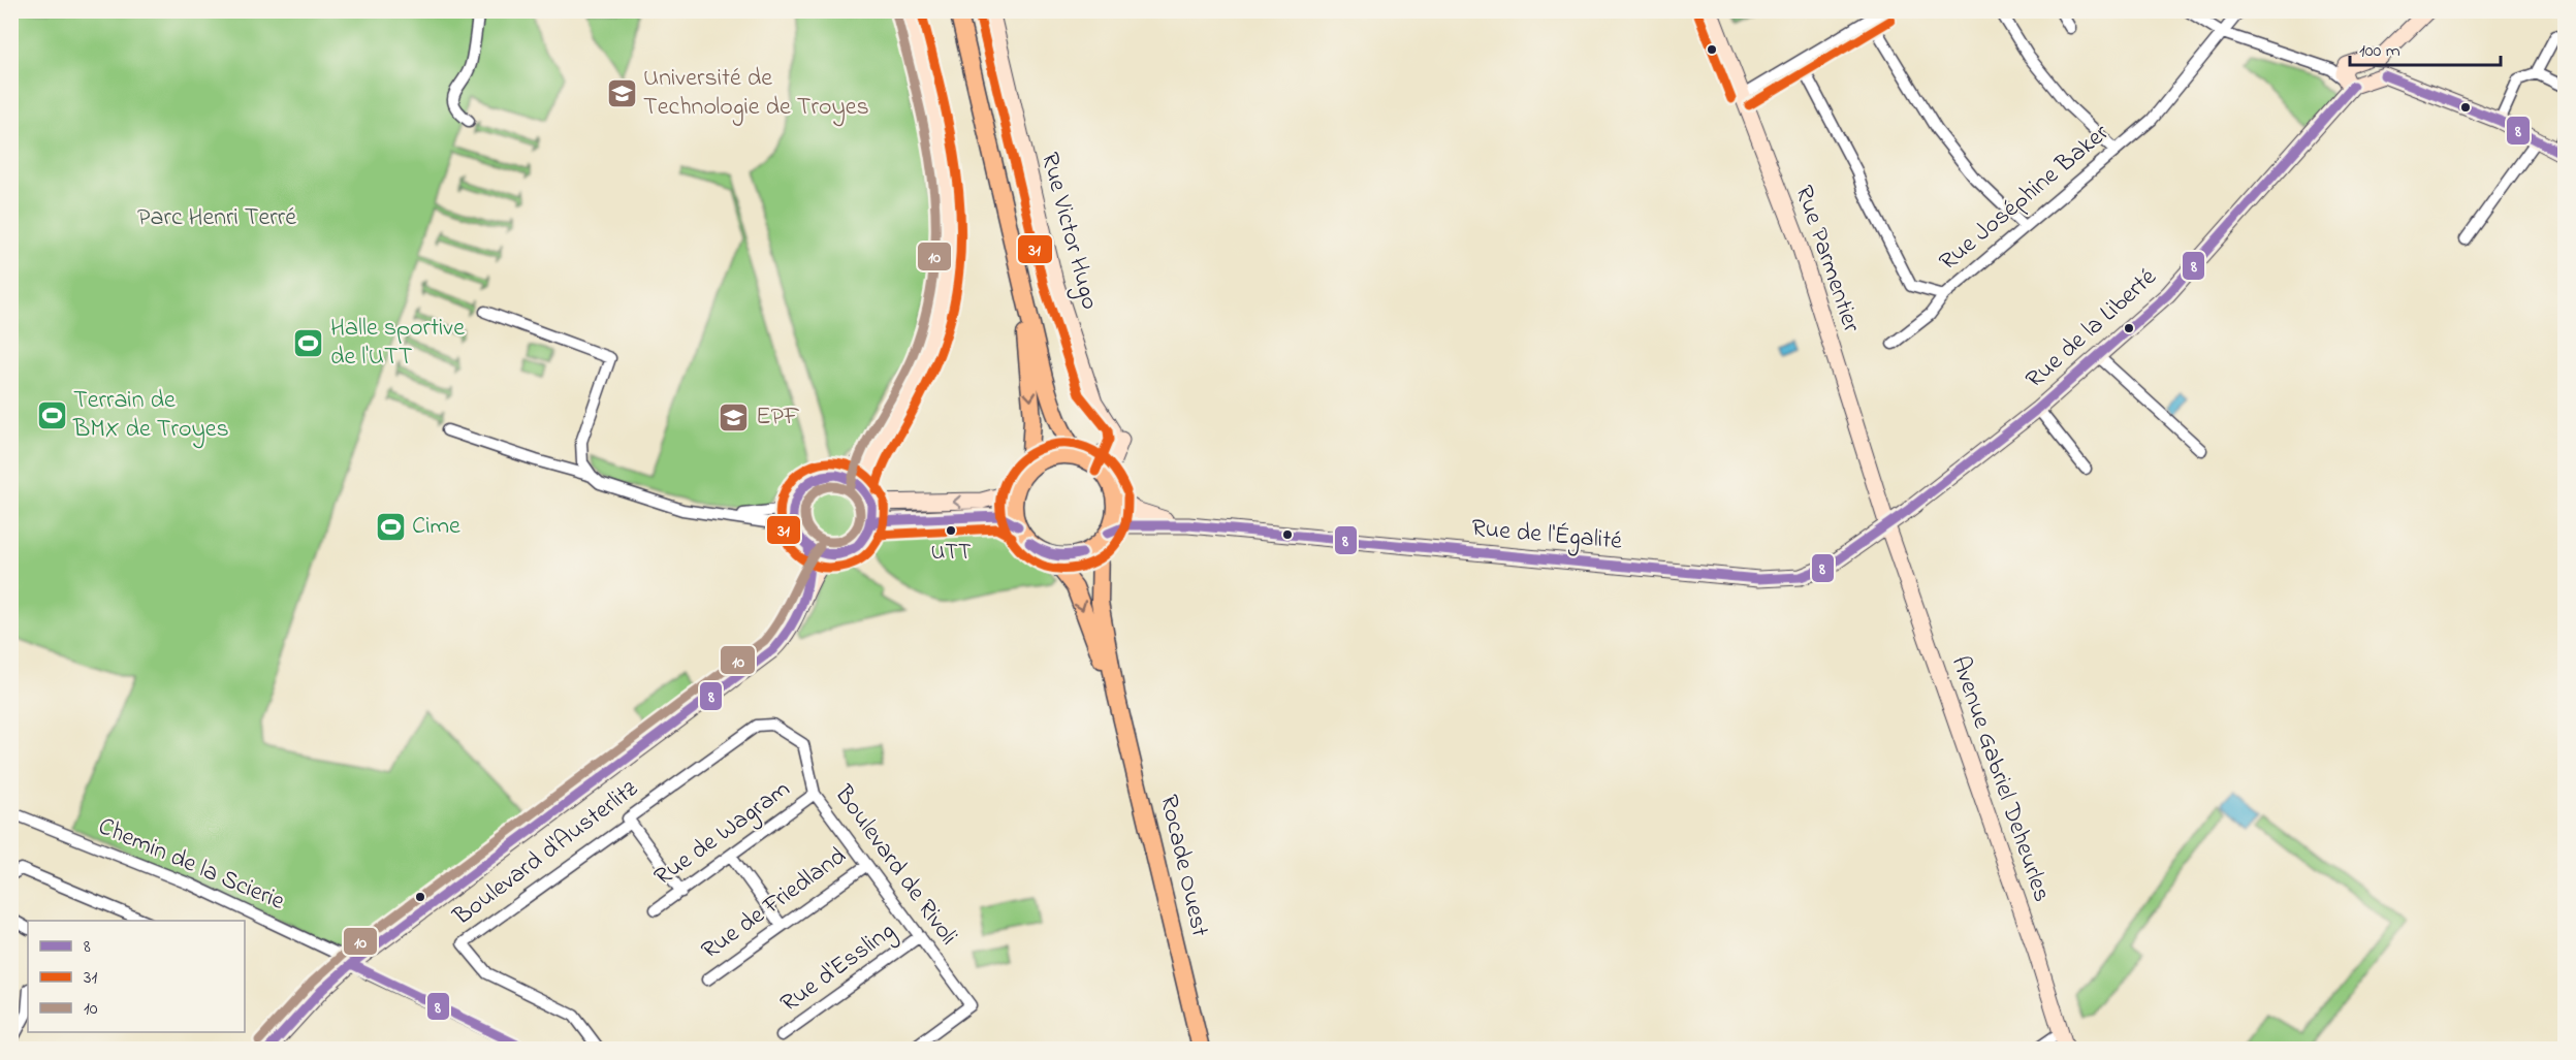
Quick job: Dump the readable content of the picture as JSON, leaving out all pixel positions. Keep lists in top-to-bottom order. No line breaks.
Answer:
{"streets":{"main road":["Rocade Ouest"],"street":["Rue Joséphine Baker","Rue Victor Hugo","Rue Parmentier","Rue de la Liberté","Rue de l'Égalité","Avenue Gabriel Deheurles","Rue de Wagram","Boulevard d'Austerlitz","Chemin de la Scierie","Boulevard de Rivoli","Rue de Friedland","Rue d'Essling"]},"crossings":[["Rue Victor Hugo","Rocade Ouest"],["Rue Parmentier","Rue de la Liberté"],["Rue Parmentier","Rue de l'Égalité"],["Rue Parmentier","Avenue Gabriel Deheurles"],["Rue de la Liberté","Rue de l'Égalité"],["Rue de la Liberté","Avenue Gabriel Deheurles"],["Rue de l'Égalité","Avenue Gabriel Deheurles"],["Rue de Wagram","Boulevard de Rivoli"],["Boulevard d'Austerlitz","Boulevard de Rivoli"],["Boulevard de Rivoli","Rue de Friedland"],["Boulevard de Rivoli","Rue d'Essling"]],"parks":["Parc Henri Terré"],"places":{"school or university":["Université de Technologie de Troyes","EPF"],"sports":["Halle sportive de l'UTT","Terrain de BMX de Troyes","Cime"],"other":["UTT"]},"lines":["transit line 31","transit line 10","transit line 8"],"legend":["8","31","10"],"scale_bar":"100 m"}
